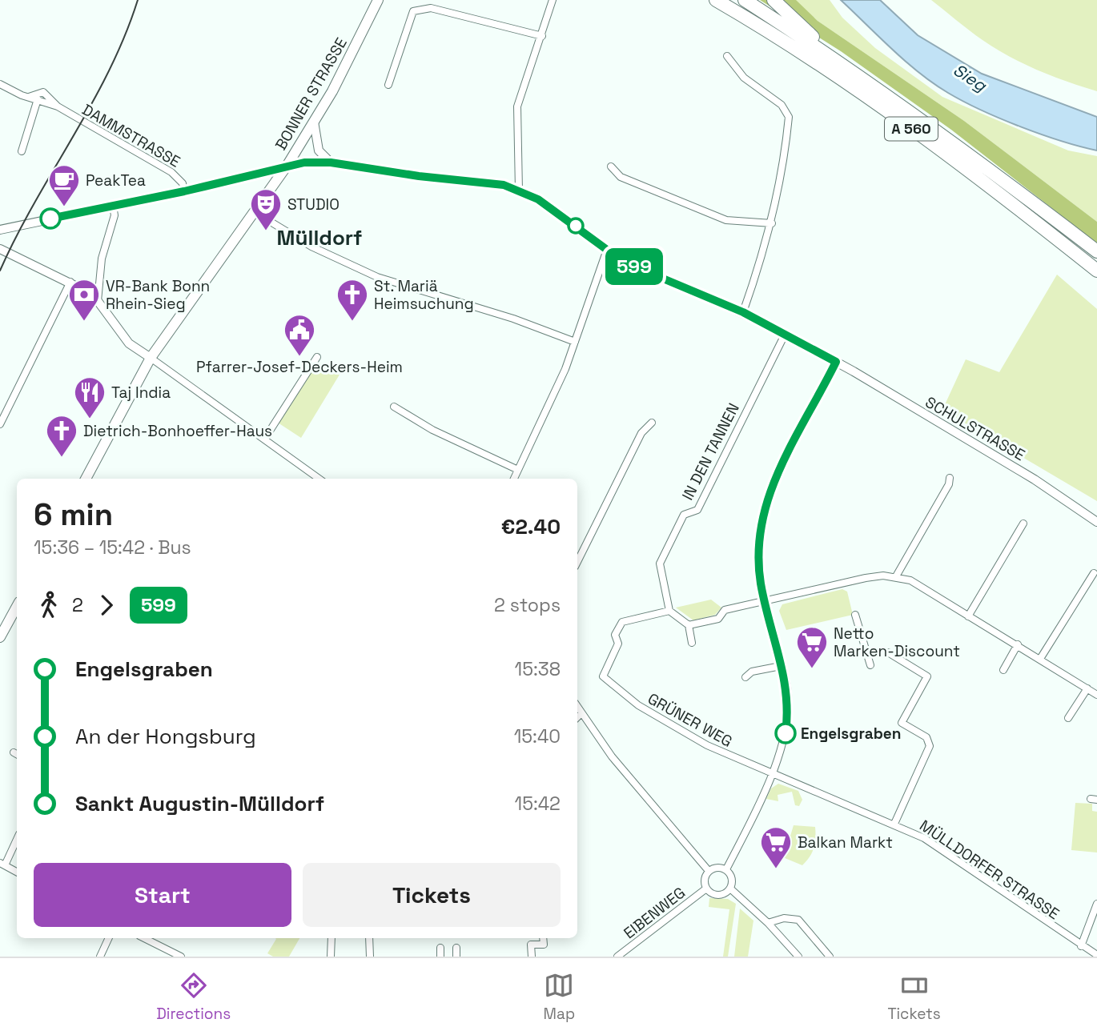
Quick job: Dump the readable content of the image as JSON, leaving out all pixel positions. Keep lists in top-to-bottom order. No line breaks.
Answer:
{"streets":{"highway":["A 560"],"main road":["BONNER STRASSE"],"street":["DAMMSTRASSE","SCHULSTRASSE","IN DEN TANNEN","GRÜNER WEG","MÜLLDORFER STRASSE","EIBENWEG"]},"crossings":[["BONNER STRASSE","SCHULSTRASSE"],["DAMMSTRASSE","SCHULSTRASSE"],["SCHULSTRASSE","IN DEN TANNEN"],["IN DEN TANNEN","GRÜNER WEG"],["GRÜNER WEG","MÜLLDORFER STRASSE"]],"districts":["Mülldorf"],"water":["Sieg"],"places":{"cafe":["PeakTea"],"theatre":["STUDIO"],"bank":["VR-Bank Bonn Rhein-Sieg"],"church":["St. Mariä Heimsuchung","Dietrich-Bonhoeffer-Haus"],"public building":["Pfarrer-Josef-Deckers-Heim"],"restaurant":["Taj India"],"supermarket":["Netto Marken-Discount","Balkan Markt"],"other":["Engelsgraben"]},"lines":["bus line 599"],"page":{"on_map":"599","heading":["6 min","15:36 – 15:42 · Bus","€2.40"],"legs":["2","599","2 stops"],"list":[{"name":"Engelsgraben","value":"15:38"},{"name":"An der Hongsburg","value":"15:40"},{"name":"Sankt Augustin-Mülldorf","value":"15:42"}],"buttons":["Start","Tickets"],"tabs":["Directions","Map","Tickets"]}}
